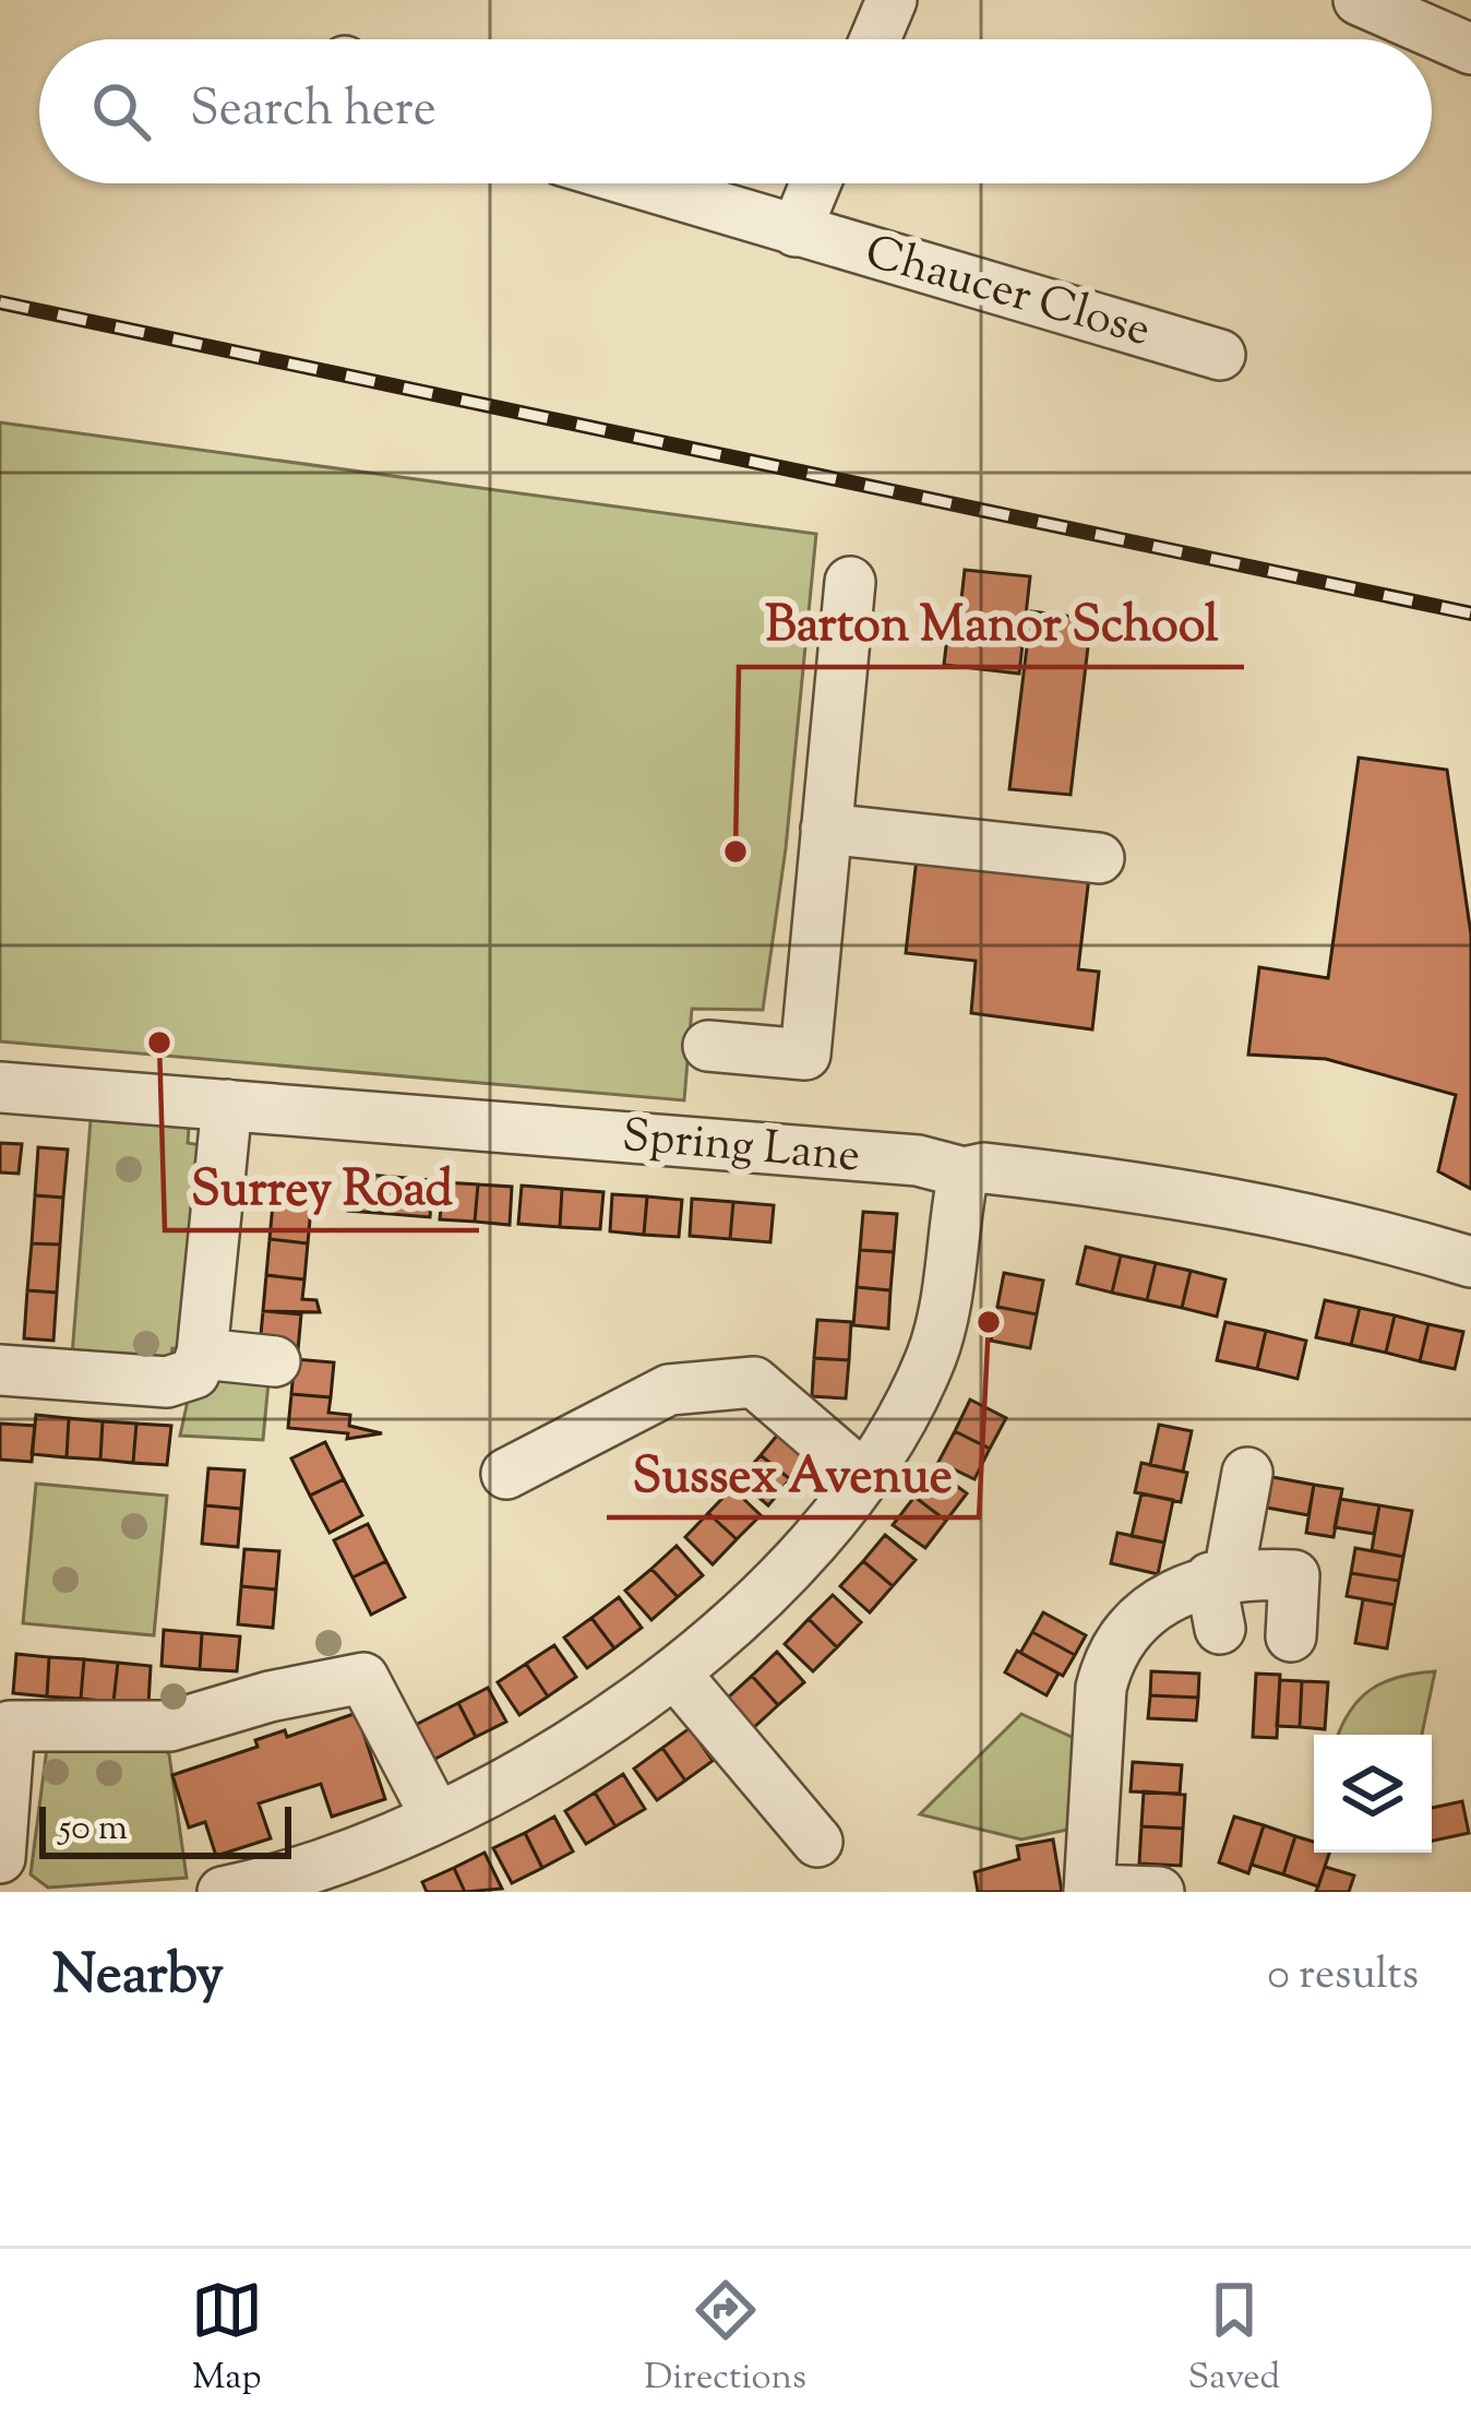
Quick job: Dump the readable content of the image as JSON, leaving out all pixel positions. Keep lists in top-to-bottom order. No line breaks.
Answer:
{"streets":{"street":["Chaucer Close","Spring Lane"]},"places":["Barton Manor School","Surrey Road","Sussex Avenue"],"scale_bar":"50 m","page":{"search":"Search here","scale":"50 m","heading":["Nearby","0 results"],"nav":["Map","Directions","Saved"]}}
